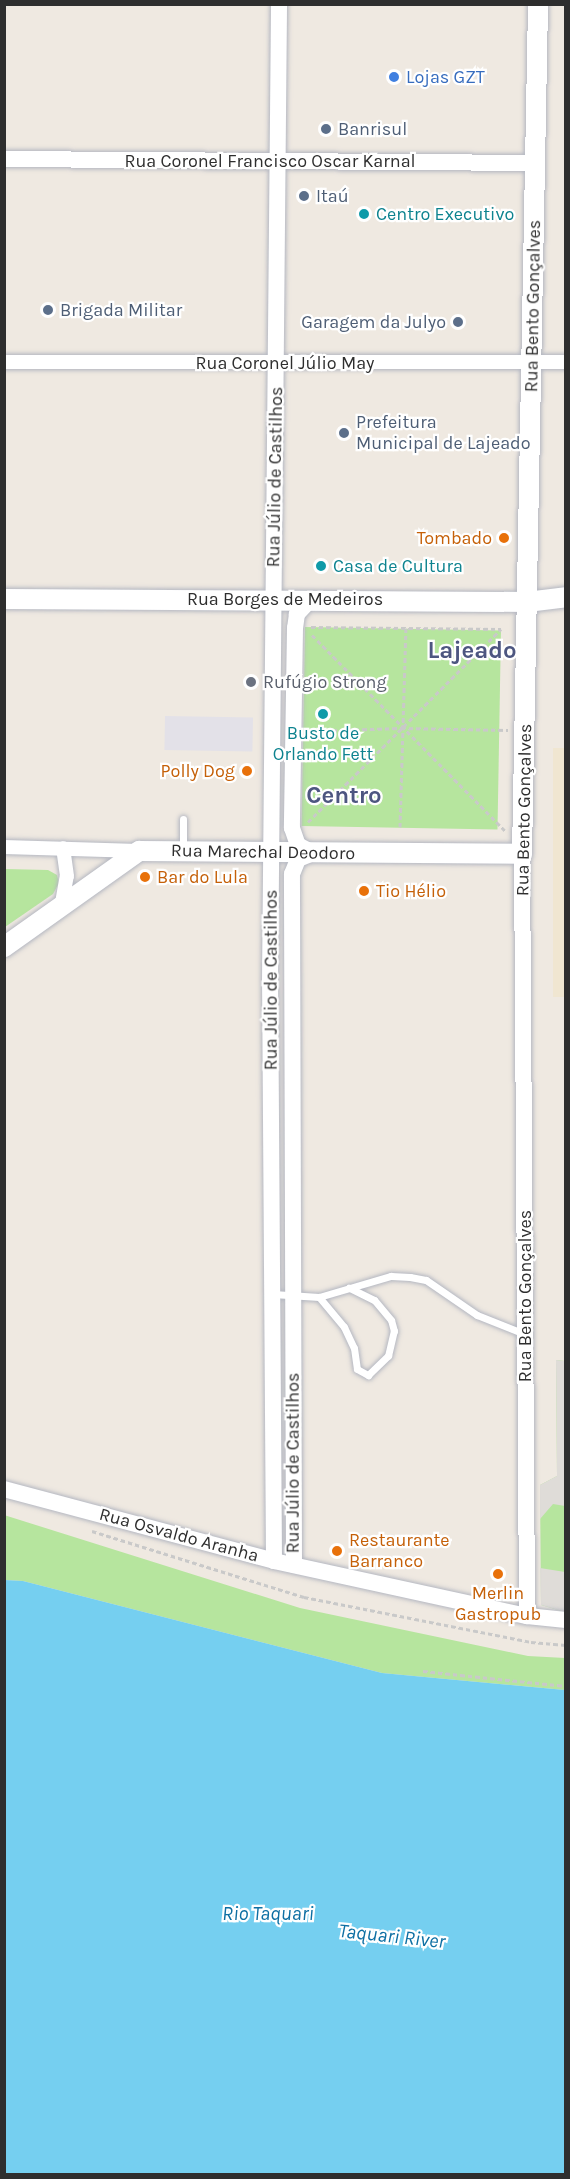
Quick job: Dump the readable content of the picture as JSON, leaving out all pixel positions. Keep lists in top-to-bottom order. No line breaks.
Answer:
{"streets":{"main road":["Rua Bento Gonçalves","Rua Borges de Medeiros","Rua Marechal Deodoro"],"street":["Rua Coronel Francisco Oscar Karnal","Rua Coronel Júlio May","Rua Júlio de Castilhos","Rua Osvaldo Aranha"]},"crossings":[["Rua Coronel Francisco Oscar Karnal","Rua Bento Gonçalves"],["Rua Coronel Francisco Oscar Karnal","Rua Júlio de Castilhos"],["Rua Bento Gonçalves","Rua Coronel Júlio May"],["Rua Bento Gonçalves","Rua Borges de Medeiros"],["Rua Bento Gonçalves","Rua Marechal Deodoro"],["Rua Bento Gonçalves","Rua Osvaldo Aranha"],["Rua Coronel Júlio May","Rua Júlio de Castilhos"],["Rua Júlio de Castilhos","Rua Borges de Medeiros"],["Rua Júlio de Castilhos","Rua Marechal Deodoro"],["Rua Júlio de Castilhos","Rua Osvaldo Aranha"]],"districts":["Lajeado","Centro"],"water":["Rio Taquari","Taquari River"],"places":["Lojas GZT","Banrisul","Itaú","Centro Executivo","Brigada Militar","Garagem da Julyo","Prefeitura Municipal de Lajeado","Tombado","Casa de Cultura","Rufúgio Strong","Busto de Orlando Fett","Polly Dog","Bar do Lula","Tio Hélio","Restaurante Barranco","Merlin Gastropub"]}
